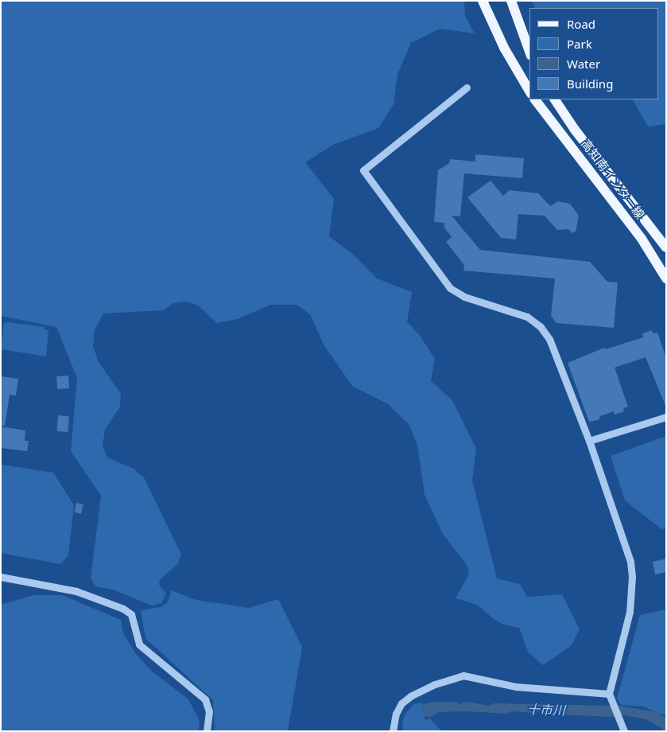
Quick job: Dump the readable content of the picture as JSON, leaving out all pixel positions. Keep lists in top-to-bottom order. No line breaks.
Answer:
{"streets":{"main road":["高知南インター線"]},"water":["十市川"],"legend":["Road","Park","Water","Building"]}
